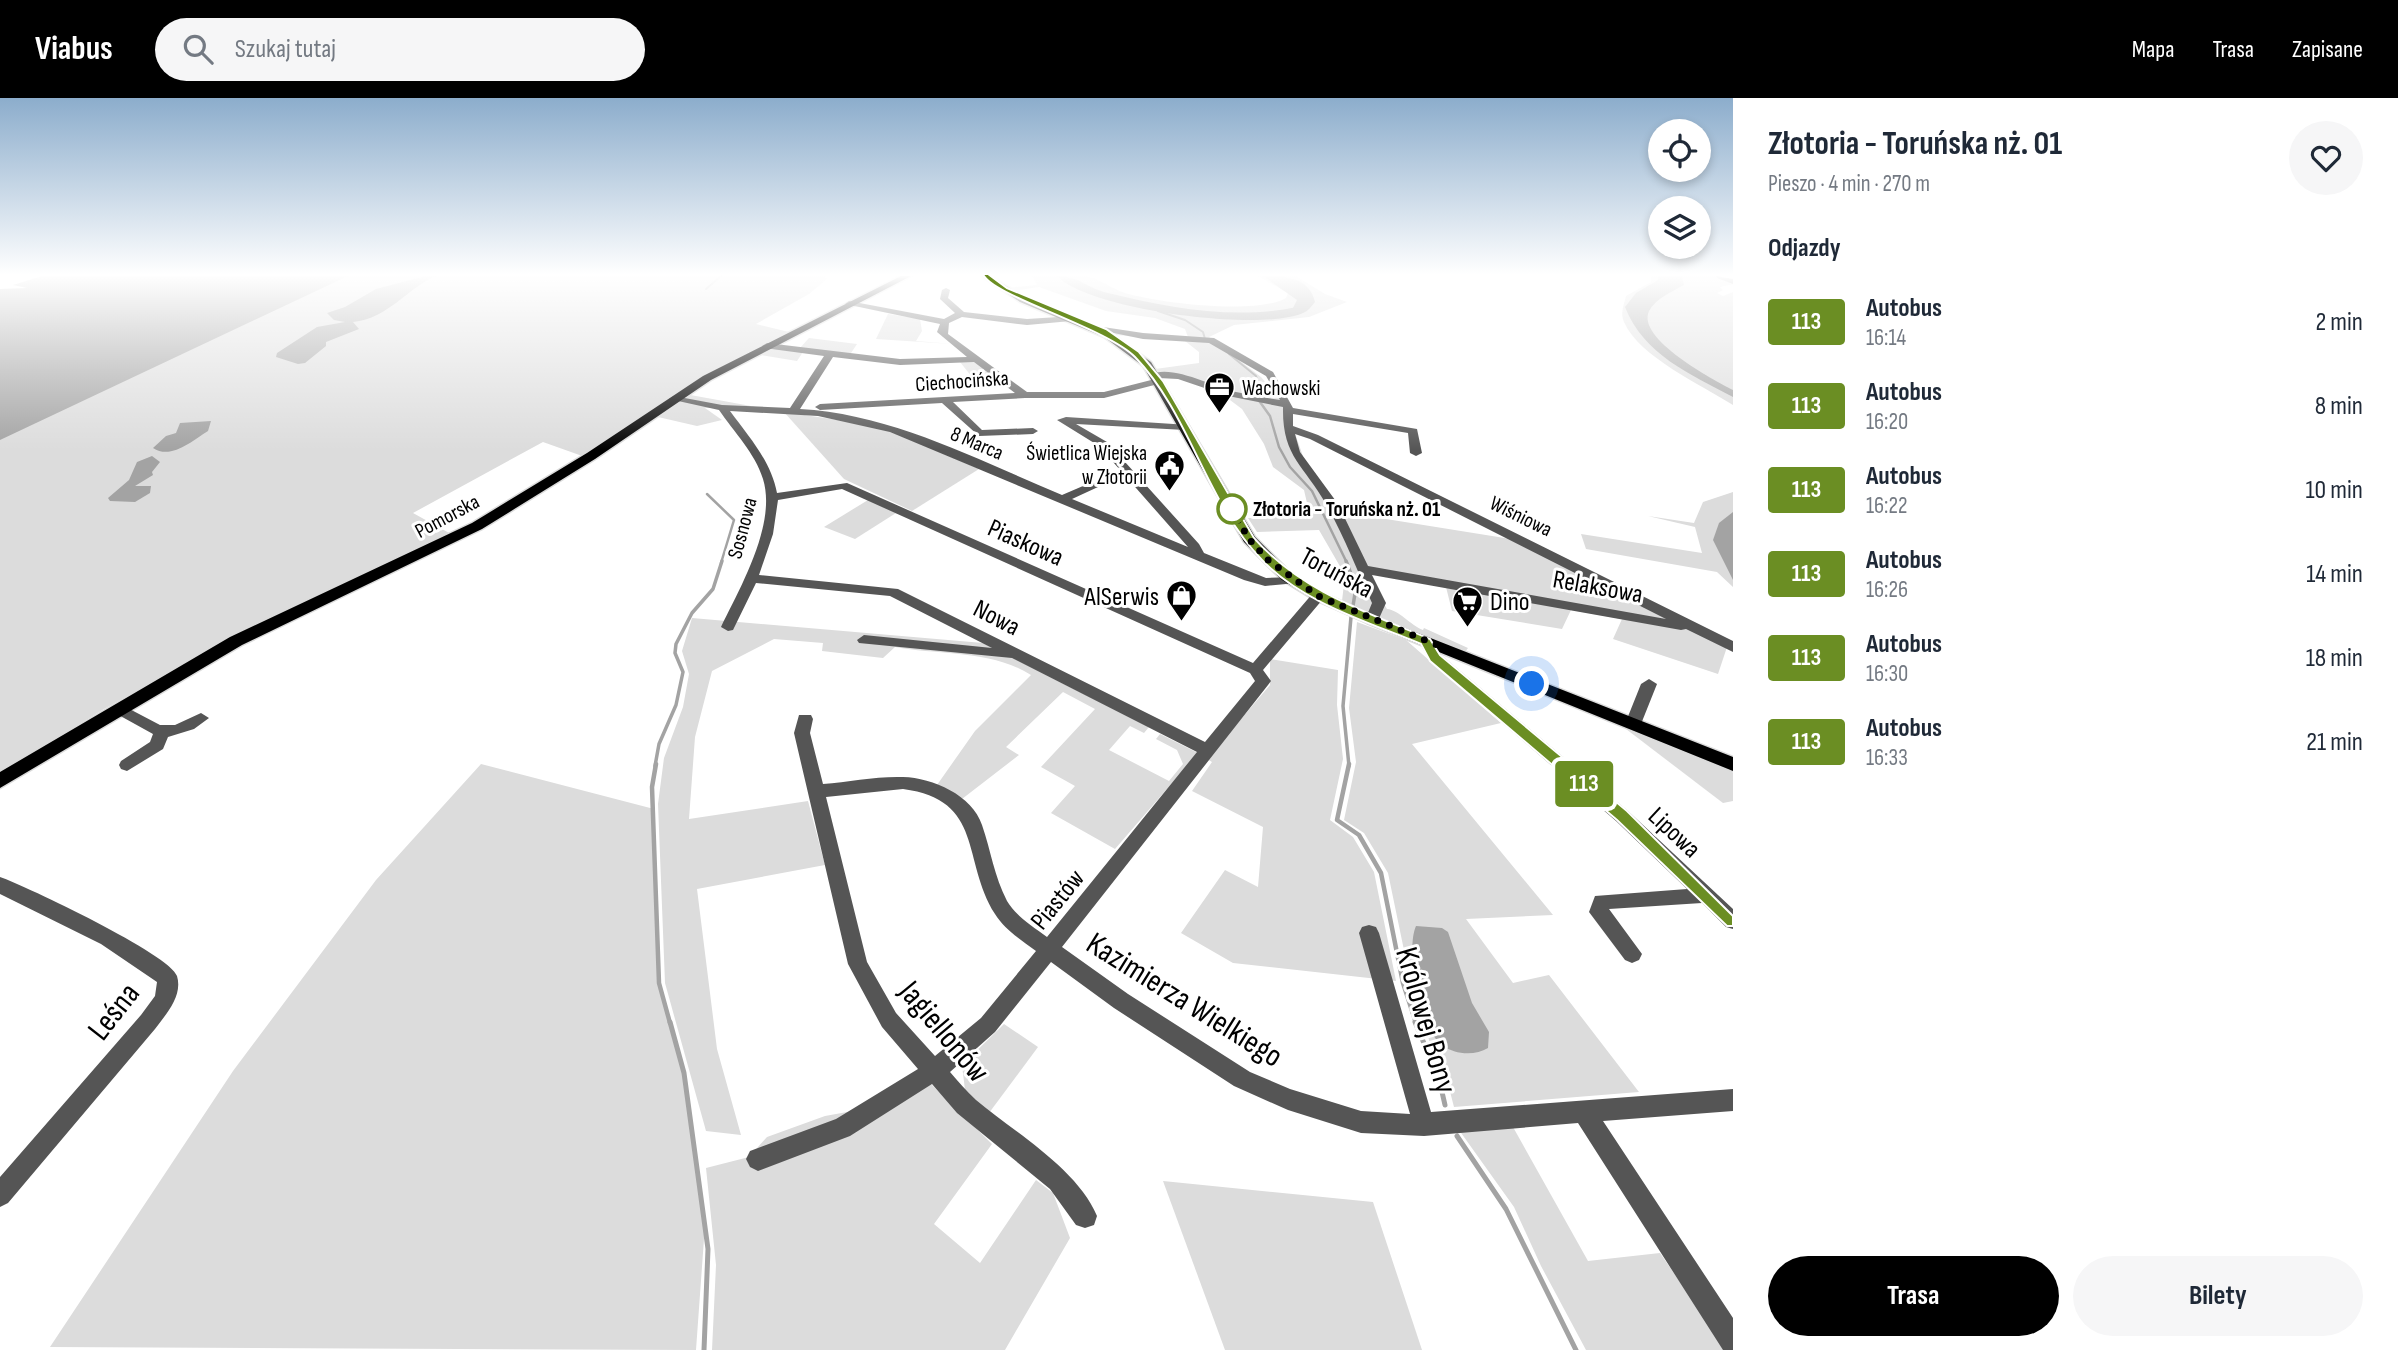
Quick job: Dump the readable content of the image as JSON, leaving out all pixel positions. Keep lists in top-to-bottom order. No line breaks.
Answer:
{"streets":{"main road":["Pomorska","Toruńska"],"street":["Ciechocińska","8 Marca","Wiśniowa","Sosnowa","Piaskowa","Relaksowa","Nowa","Lipowa","Piastów","Kazimierza Wielkiego","Leśna","Królowej Bony","Jagiellonów"]},"crossings":[["Ciechocińska","8 Marca"],["Ciechocińska","Toruńska"],["8 Marca","Pomorska"],["8 Marca","Sosnowa"],["8 Marca","Toruńska"],["Wiśniowa","Relaksowa"],["Sosnowa","Piaskowa"],["Sosnowa","Nowa"],["Piaskowa","Piastów"],["Toruńska","Lipowa"],["Nowa","Piastów"],["Piastów","Kazimierza Wielkiego"],["Piastów","Jagiellonów"],["Kazimierza Wielkiego","Królowej Bony"],["Kazimierza Wielkiego","Jagiellonów"]],"places":{"office":["Wachowski"],"public building":["Świetlica Wiejska w Złotorii"],"other":["Złotoria - Toruńska nż. 01"],"shop":["AlSerwis"],"supermarket":["Dino"]},"lines":["bus line 113"],"page":{"header":"Viabus","search":"Szukaj tutaj","nav":["Mapa","Trasa","Zapisane"],"on_map":"113","heading":[["Złotoria - Toruńska nż. 01","Pieszo · 4 min · 270 m"],"Odjazdy"],"list":[{"mark":"113","name":"Autobus","note":"16:14","value":"2 min"},{"mark":"113","name":"Autobus","note":"16:20","value":"8 min"},{"mark":"113","name":"Autobus","note":"16:22","value":"10 min"},{"mark":"113","name":"Autobus","note":"16:26","value":"14 min"},{"mark":"113","name":"Autobus","note":"16:30","value":"18 min"},{"mark":"113","name":"Autobus","note":"16:33","value":"21 min"}],"buttons":["Trasa","Bilety"]}}
